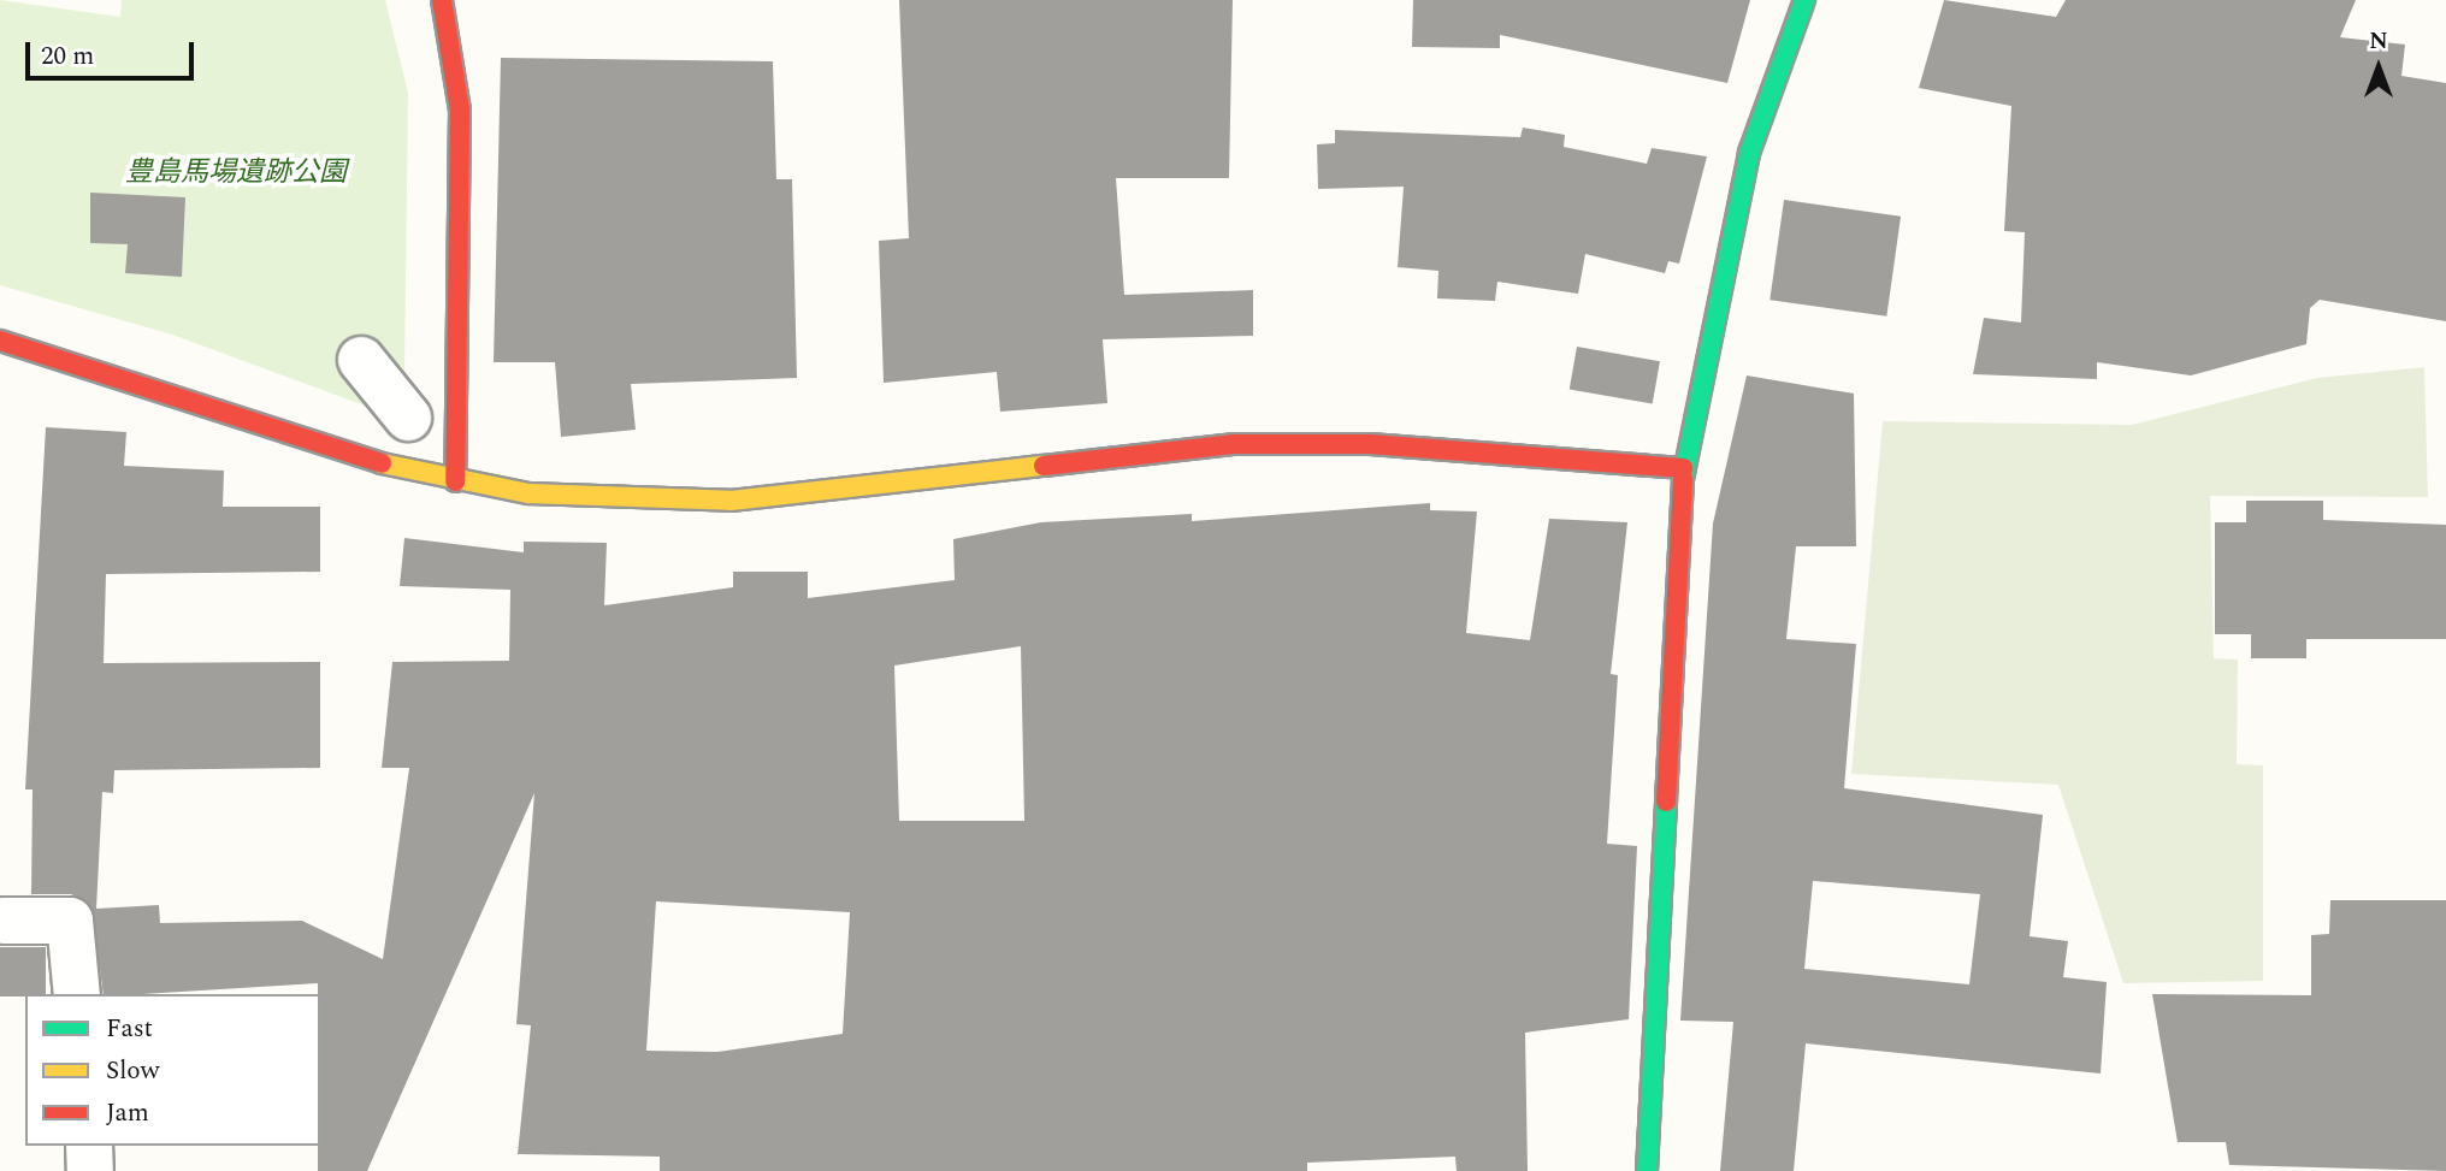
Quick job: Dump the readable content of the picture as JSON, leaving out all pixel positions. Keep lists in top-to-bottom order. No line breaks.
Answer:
{"parks":["豊島馬場遺跡公園"],"legend":["Fast","Slow","Jam"],"scale_bar":"20 m","north":"top"}
